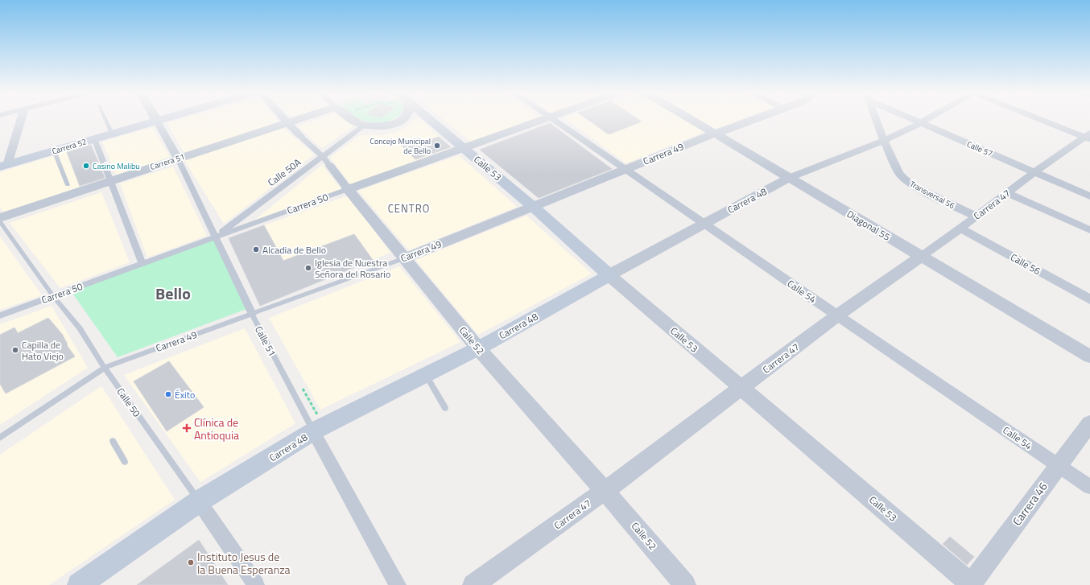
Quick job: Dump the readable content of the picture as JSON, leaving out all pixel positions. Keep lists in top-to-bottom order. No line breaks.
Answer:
{"streets":{"main road":["Carrera 52","Calle 53","Carrera 48"],"street":["Calle 57","Carrera 49","Carrera 51","Calle 50A","Transversal 56","Carrera 50","Carrera 47","Diagonal 55","Calle 56","Calle 54","Calle 52","Calle 51","Calle 50","Carrera 46"]},"crossings":[["Calle 57","Carrera 48"],["Calle 57","Carrera 47"],["Carrera 49","Calle 53"],["Carrera 49","Diagonal 55"],["Carrera 49","Calle 54"],["Carrera 49","Calle 52"],["Carrera 49","Calle 51"],["Carrera 49","Calle 50"],["Carrera 51","Calle 52"],["Carrera 51","Calle 51"],["Calle 53","Carrera 48"],["Calle 53","Carrera 50"],["Calle 53","Carrera 47"],["Calle 53","Carrera 46"],["Calle 50A","Carrera 50"],["Calle 50A","Calle 52"],["Calle 50A","Calle 51"],["Transversal 56","Carrera 48"],["Transversal 56","Carrera 47"],["Carrera 48","Diagonal 55"],["Carrera 48","Calle 54"],["Carrera 48","Calle 52"],["Carrera 48","Calle 51"],["Carrera 48","Calle 50"],["Carrera 50","Calle 52"],["Carrera 50","Calle 51"],["Carrera 50","Calle 50"],["Carrera 47","Diagonal 55"],["Carrera 47","Calle 56"],["Carrera 47","Calle 54"],["Carrera 47","Calle 52"],["Calle 54","Carrera 46"]],"districts":["CENTRO","Bello"],"places":{"other":["Concejo Municipal de Bello","Casino Malibu","Alcadia de Bello","Iglesia de Nuestra Señora del Rosario","Capilla de Hato Viejo","Éxito","Instituto Jesus de la Buena Esperanza"],"health":["Clínica de Antioquia"]}}
